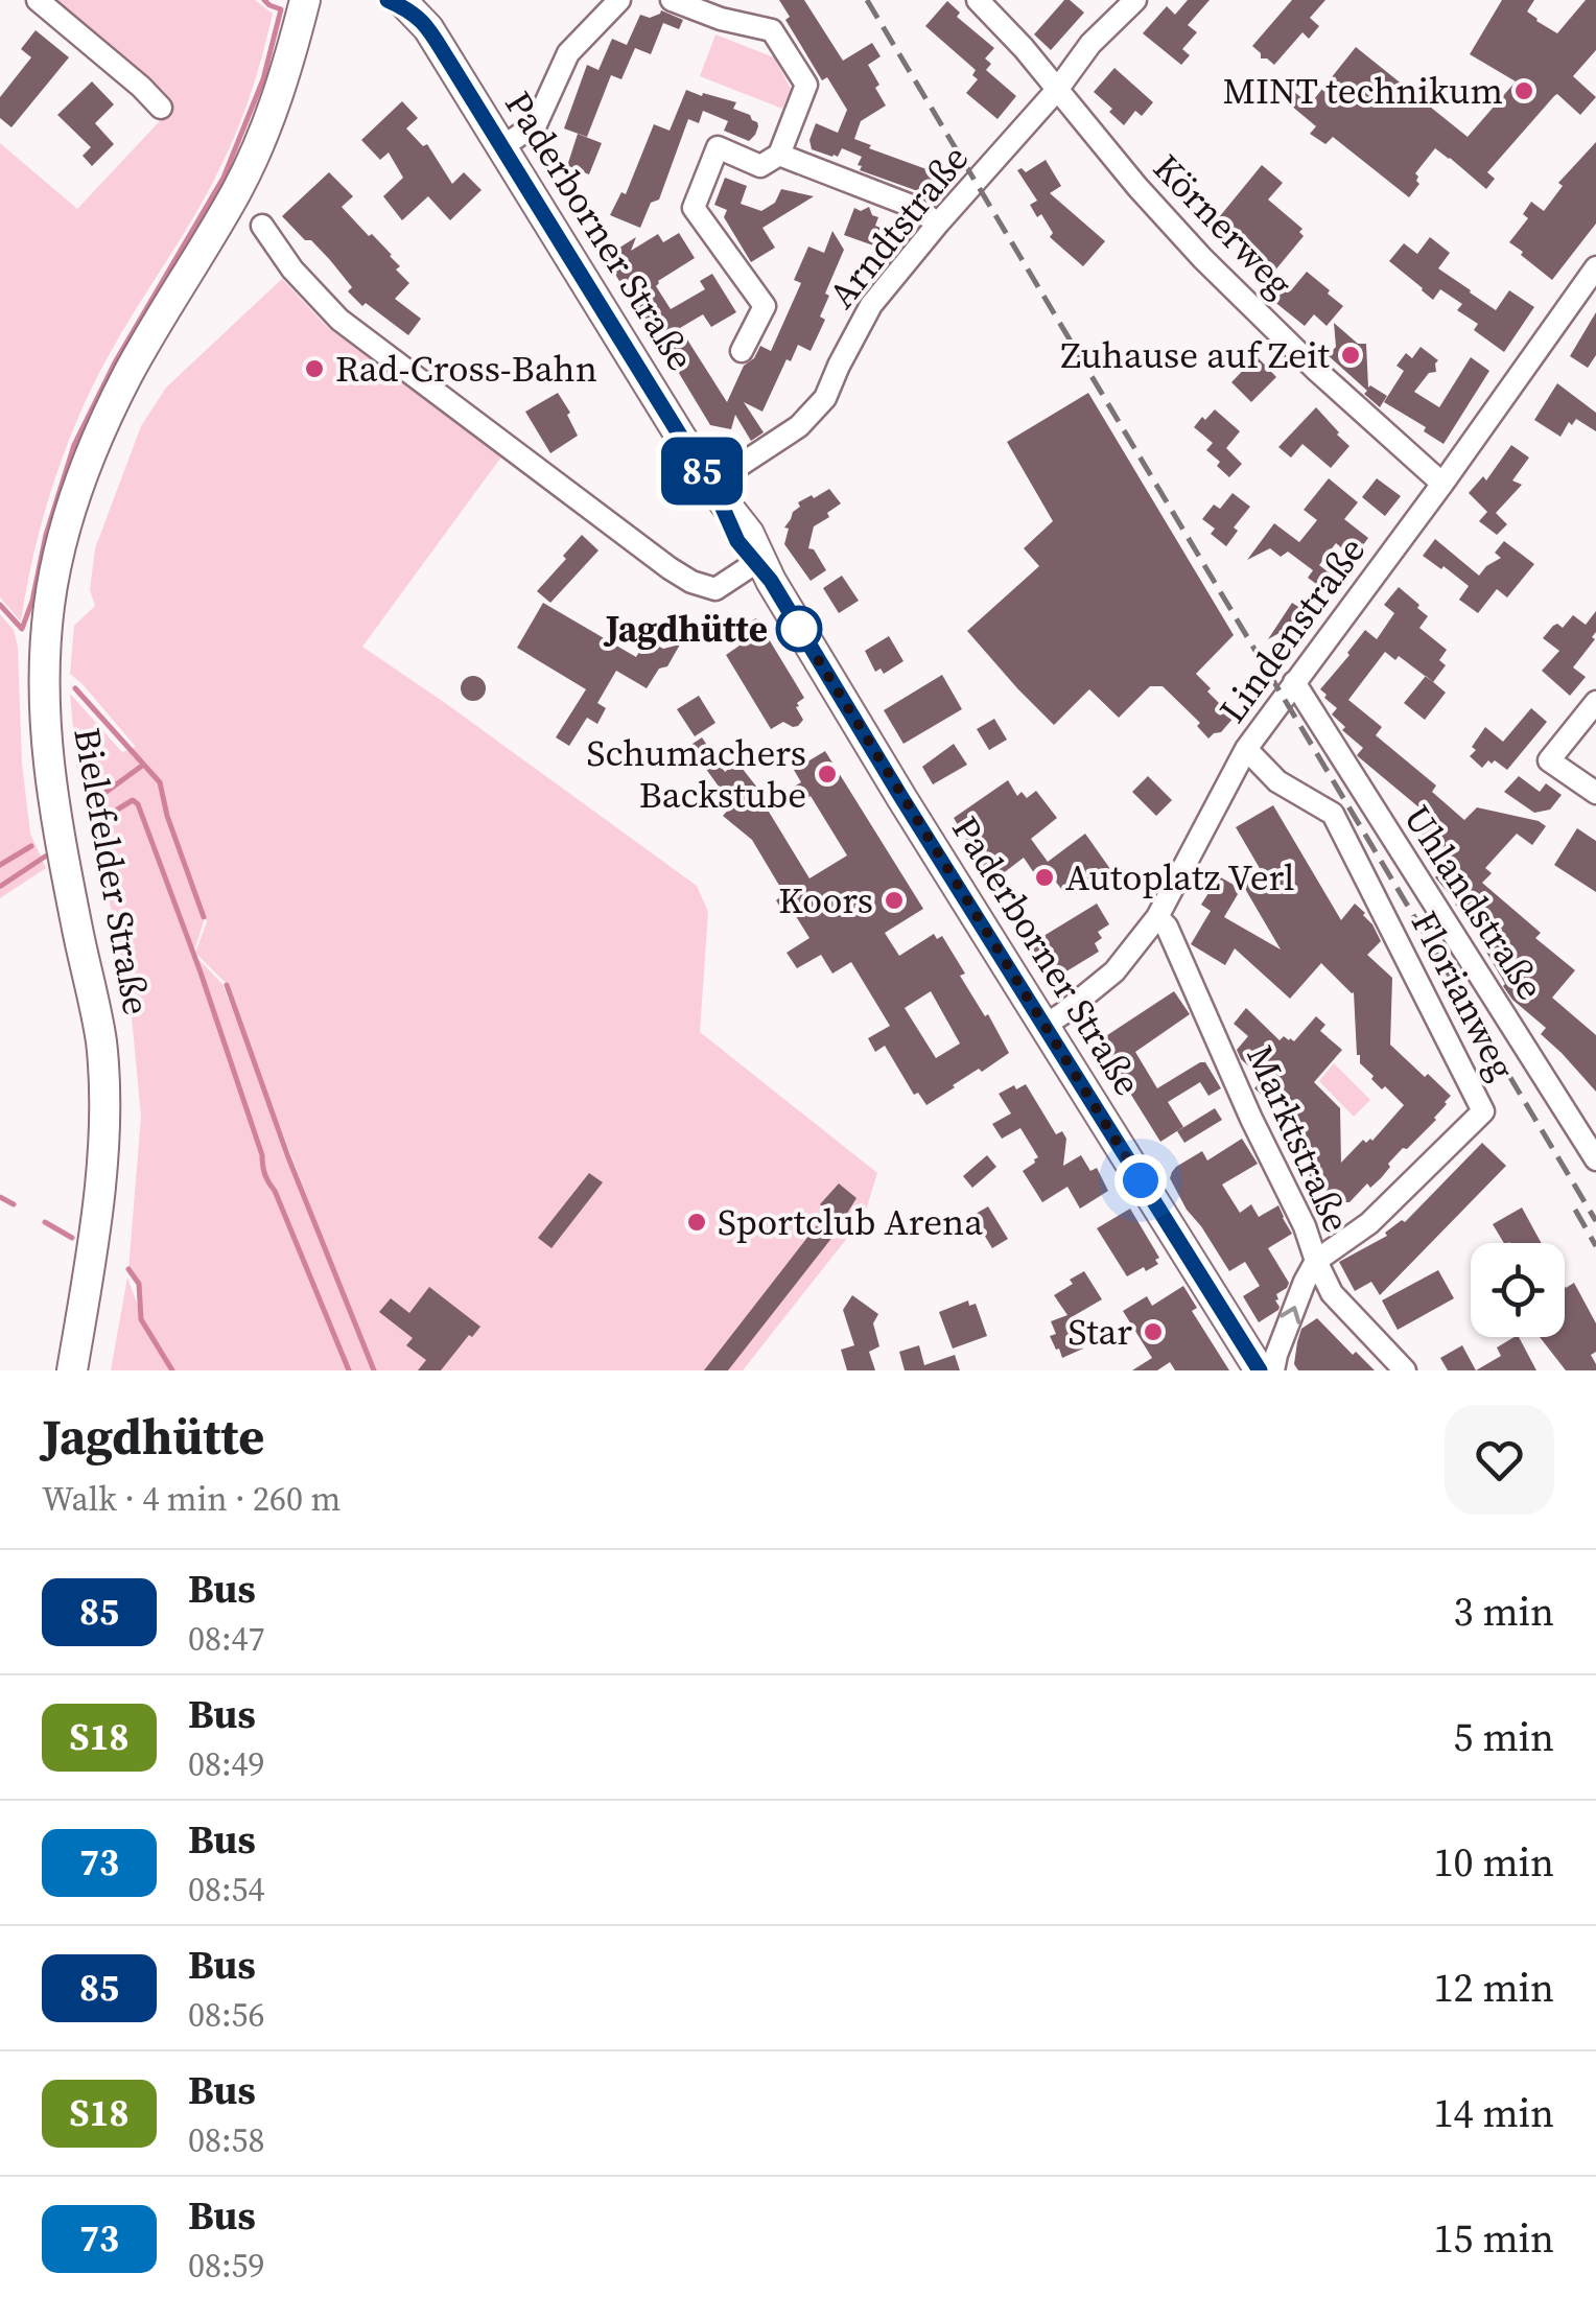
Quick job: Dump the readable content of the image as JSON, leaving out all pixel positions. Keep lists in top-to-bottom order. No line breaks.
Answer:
{"streets":{"main road":["Paderborner Straße","Bielefelder Straße"],"street":["Körnerweg","Arndtstraße","Lindenstraße","Uhlandstraße","Florianweg","Marktstraße"]},"crossings":[["Körnerweg","Arndtstraße"],["Körnerweg","Lindenstraße"],["Arndtstraße","Paderborner Straße"],["Paderborner Straße","Lindenstraße"],["Lindenstraße","Uhlandstraße"],["Lindenstraße","Florianweg"],["Lindenstraße","Marktstraße"],["Florianweg","Marktstraße"]],"places":["MINT technikum","Zuhause auf Zeit","Rad-Cross-Bahn","Jagdhütte","Schumachers Backstube","Autoplatz Verl","Koors","Sportclub Arena","Star"],"lines":["bus line 85"],"page":{"on_map":"85","heading":["Jagdhütte","Walk · 4 min · 260 m"],"list":[{"mark":"85","name":"Bus","note":"08:47","value":"3 min"},{"mark":"S18","name":"Bus","note":"08:49","value":"5 min"},{"mark":"73","name":"Bus","note":"08:54","value":"10 min"},{"mark":"85","name":"Bus","note":"08:56","value":"12 min"},{"mark":"S18","name":"Bus","note":"08:58","value":"14 min"},{"mark":"73","name":"Bus","note":"08:59","value":"15 min"}]}}
